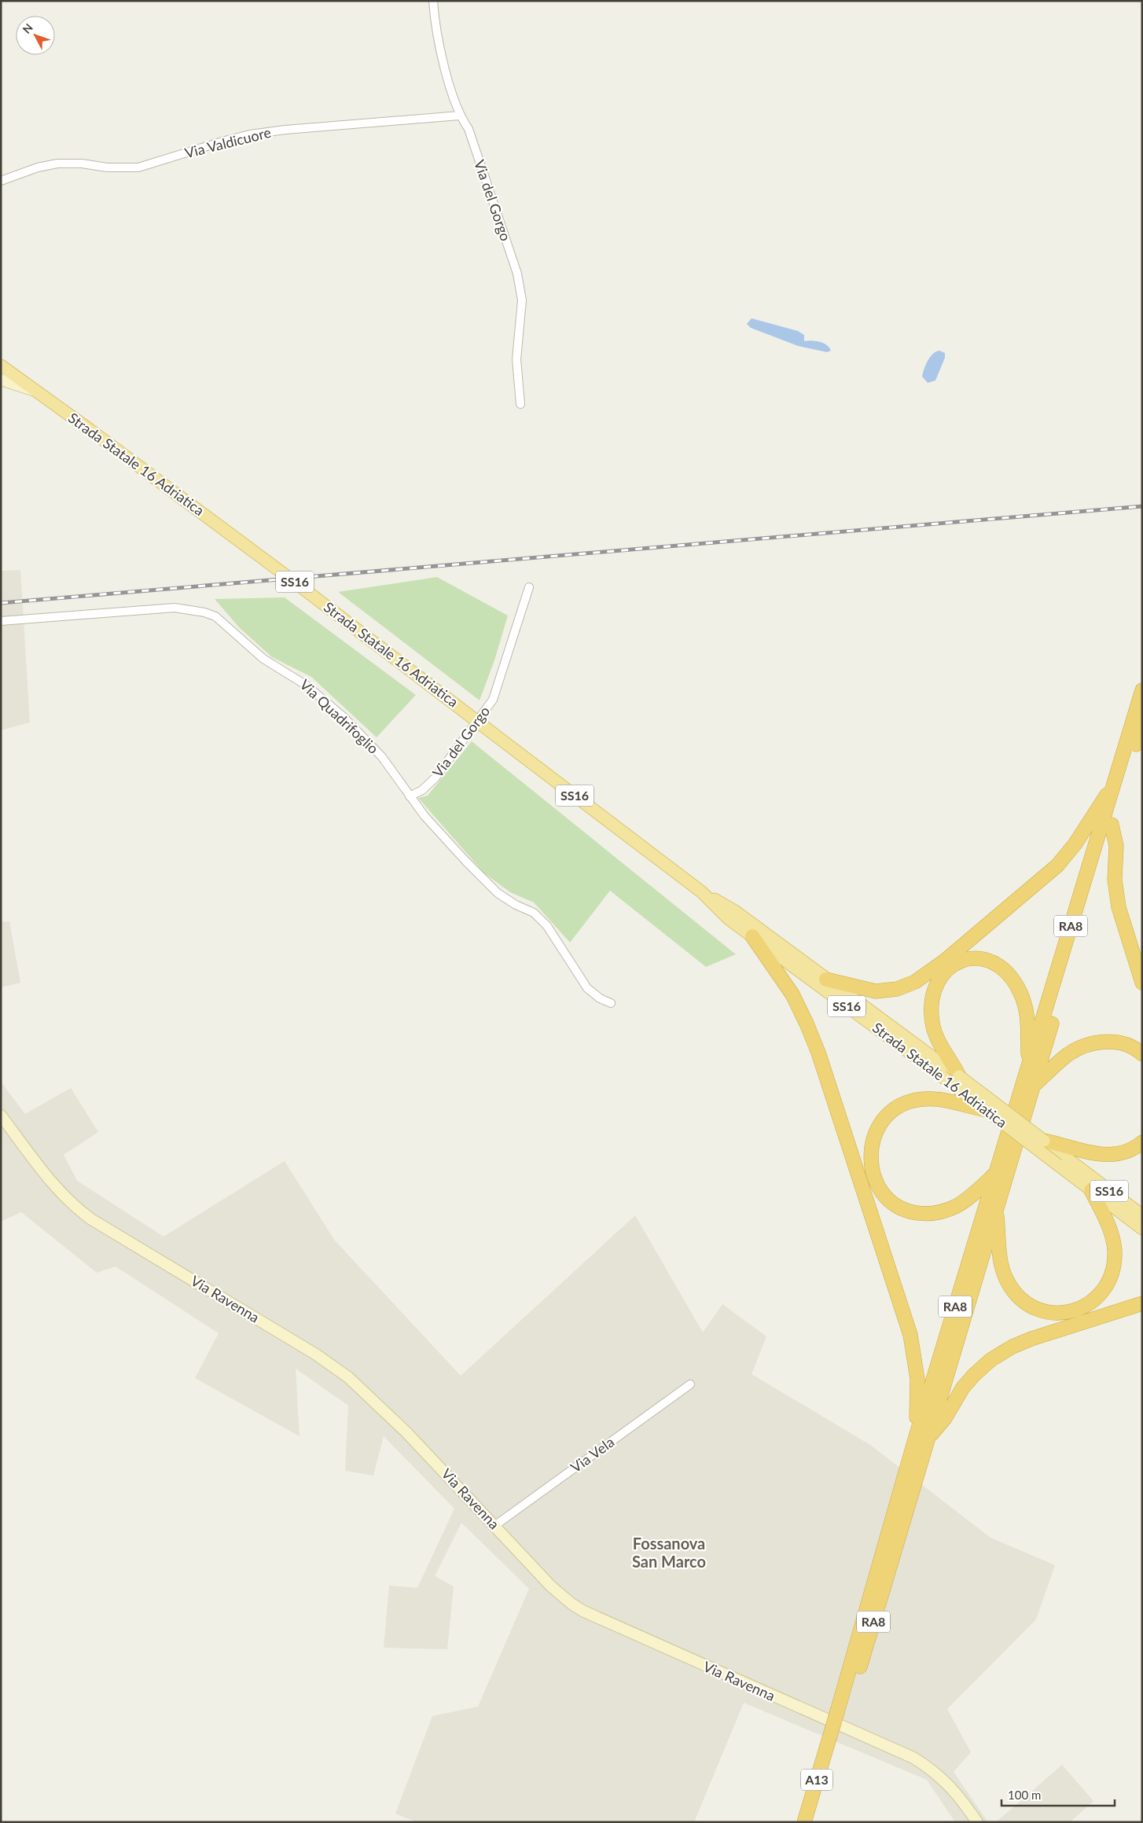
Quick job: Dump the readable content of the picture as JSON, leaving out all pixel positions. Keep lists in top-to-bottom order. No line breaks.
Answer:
{"streets":{"highway":["RA8","A13"],"main road":["Strada Statale 16 Adriatica","SS16","Via Ravenna"],"street":["Via Valdicuore","Via del Gorgo","Via Quadrifoglio","Via Vela"]},"crossings":[["Via Valdicuore","Via del Gorgo"],["Via del Gorgo","Via Quadrifoglio"],["RA8","A13"],["Via Ravenna","Via Vela"]],"districts":["Fossanova San Marco"],"scale_bar":"100 m","north":"top left"}
